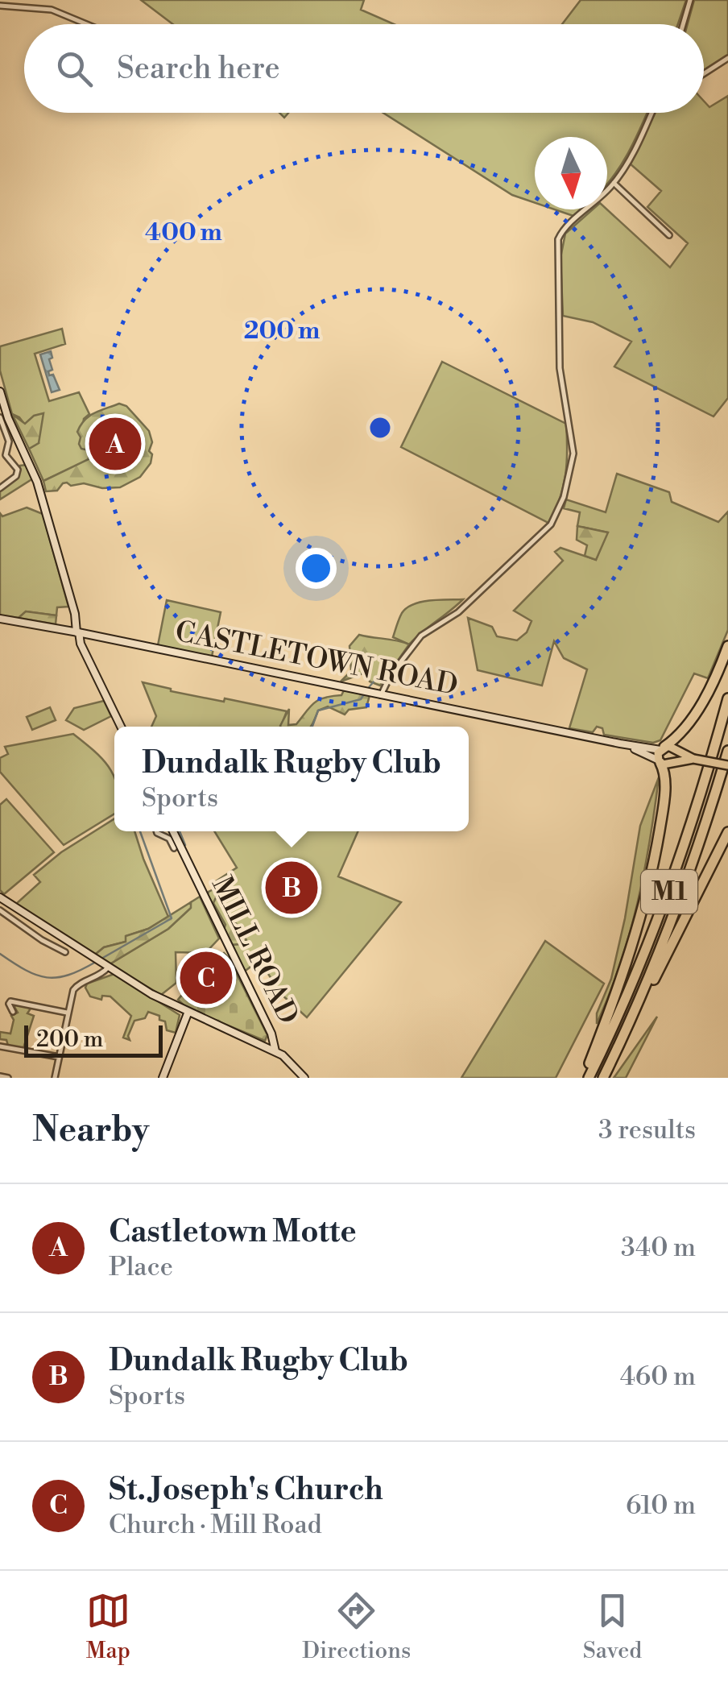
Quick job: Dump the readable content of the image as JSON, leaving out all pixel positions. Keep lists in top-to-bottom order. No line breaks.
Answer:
{"streets":{"highway":["M1"],"street":["CASTLETOWN ROAD","MILL ROAD"]},"scale_bar":"200 m","north":"bottom","page":{"search":"Search here","pins":["A","B","C"],"popup":["Dundalk Rugby Club","Sports"],"scale":"200 m","heading":["Nearby","3 results"],"list":[{"mark":"A","name":"Castletown Motte","note":"Place","value":"340 m"},{"mark":"B","name":"Dundalk Rugby Club","note":"Sports","value":"460 m"},{"mark":"C","name":"St. Joseph's Church","note":"Church · Mill Road","value":"610 m"}],"nav":["Map","Directions","Saved"]},"rings":["400 m","200 m"]}
